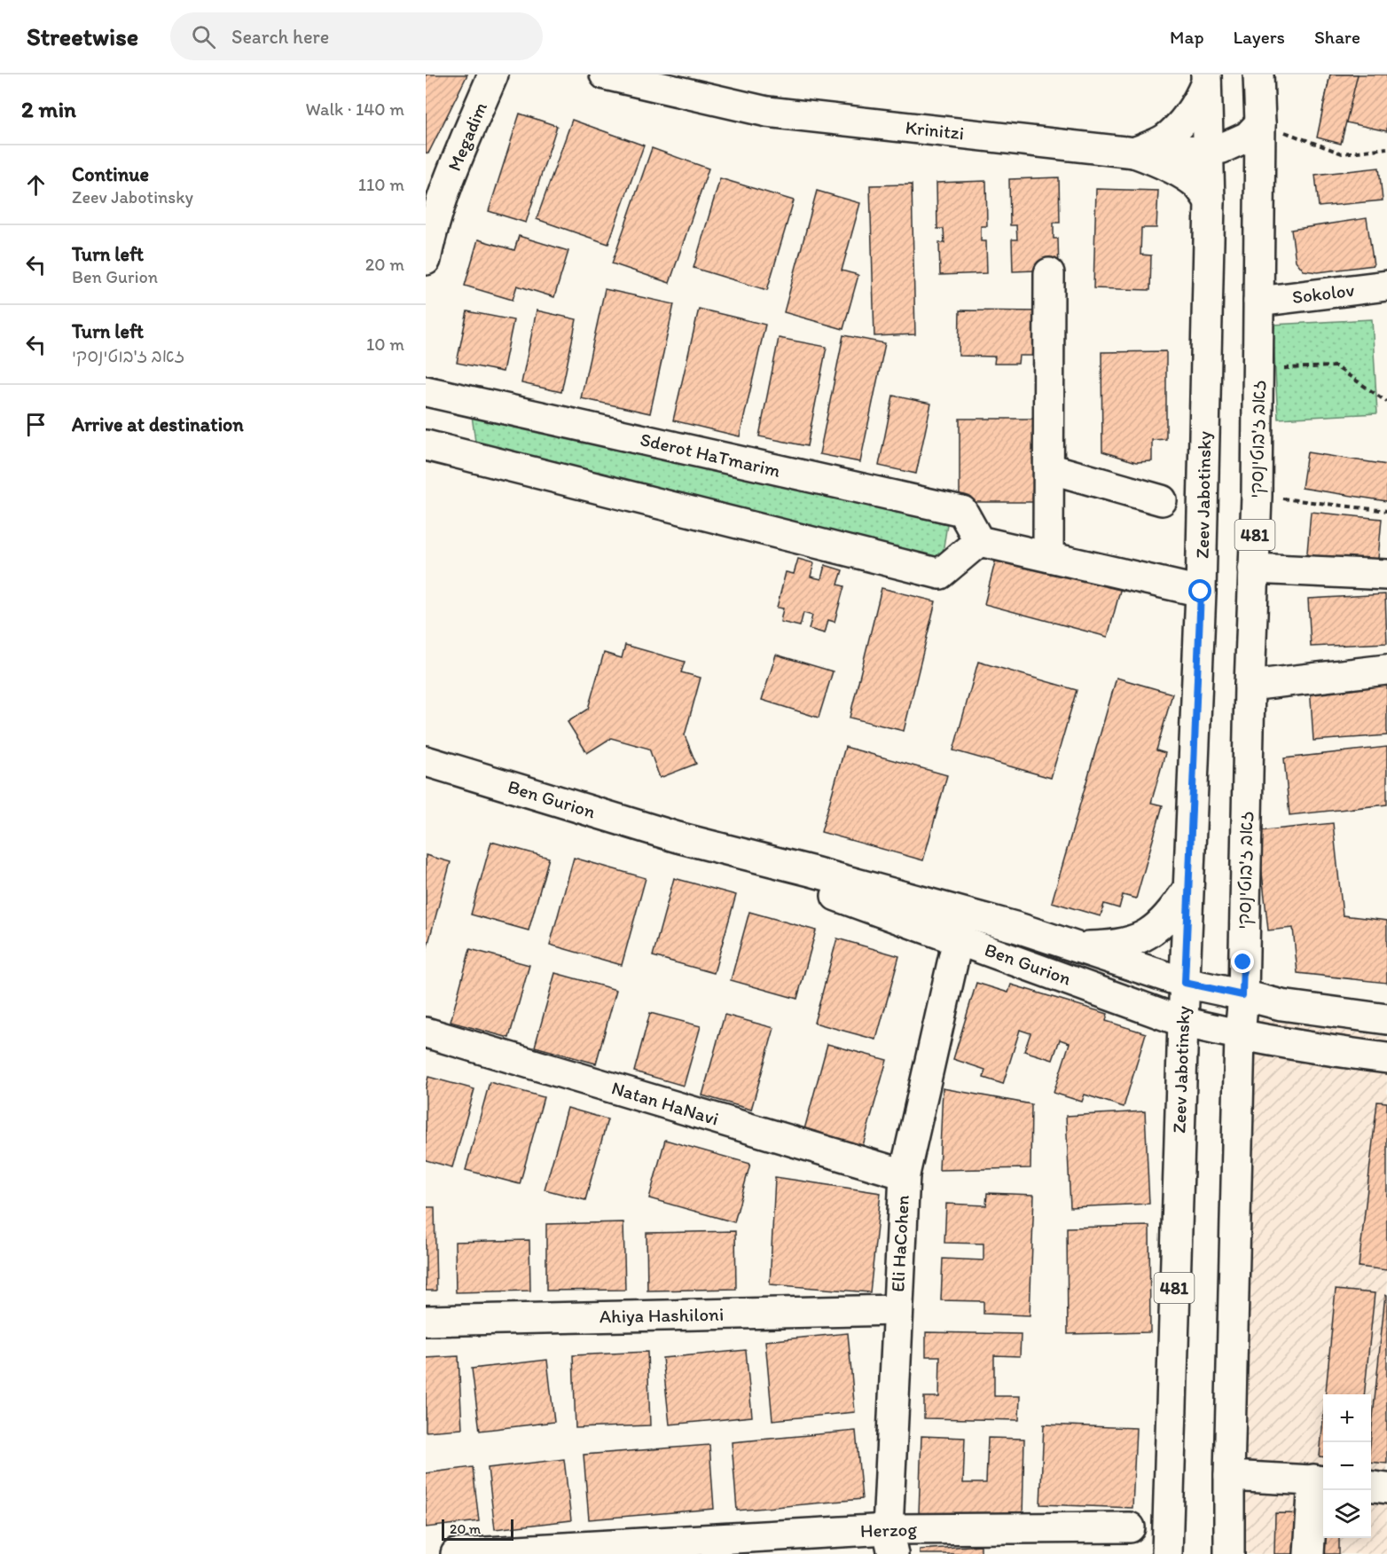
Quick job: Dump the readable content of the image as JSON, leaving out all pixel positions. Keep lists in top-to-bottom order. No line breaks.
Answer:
{"streets":{"main road":["Krinitzi","Megadim","Sokolov","זאב ז'בוטינסקי","Sderot HaTmarim","Zeev Jabotinsky","481","Ben Gurion","Natan HaNavi","Eli HaCohen","Ahiya Hashiloni","Herzog"]},"crossings":[["Krinitzi","זאב ז'בוטינסקי"],["Krinitzi","Zeev Jabotinsky"],["Sokolov","זאב ז'בוטינסקי"],["זאב ז'בוטינסקי","481"],["זאב ז'בוטינסקי","Ben Gurion"],["Zeev Jabotinsky","Ben Gurion"],["481","Ben Gurion"],["Ben Gurion","Eli HaCohen"],["Natan HaNavi","Eli HaCohen"],["Eli HaCohen","Ahiya Hashiloni"],["Eli HaCohen","Herzog"]],"scale_bar":"20 m","page":{"header":"Streetwise","search":"Search here","nav":["Map","Layers","Share"],"heading":["2 min","Walk · 140 m"],"list":[["Continue","Zeev Jabotinsky","110 m"],["Turn left","Ben Gurion","20 m"],["Turn left","זאב ז'בוטינסקי","10 m"],"Arrive at destination"],"map_buttons":["+","−"],"scale":"20 m"}}
